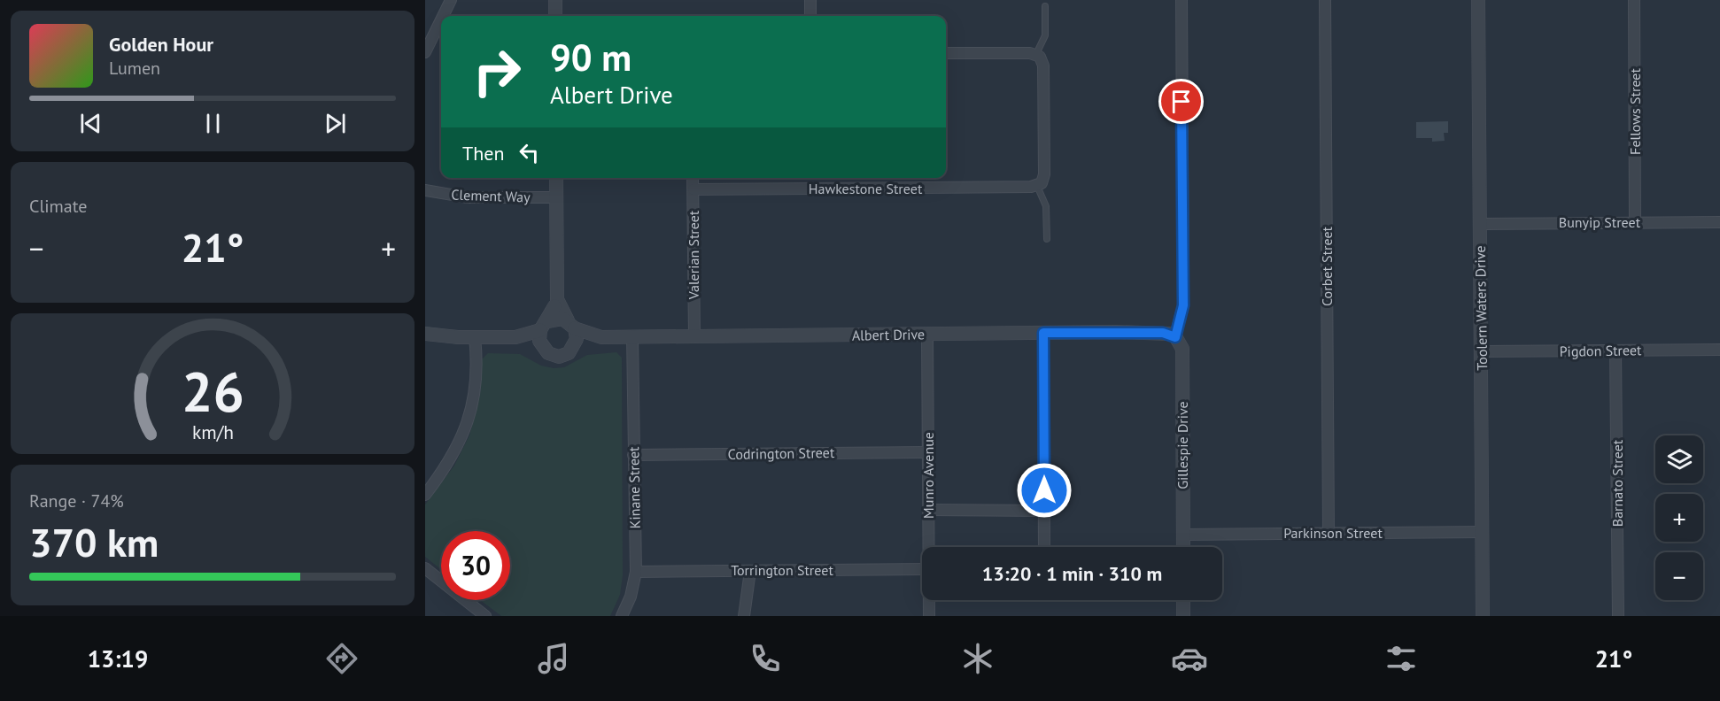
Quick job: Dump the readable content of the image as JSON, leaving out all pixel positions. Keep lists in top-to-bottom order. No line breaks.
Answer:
{"streets":{"street":["Fellows Street","Hawkestone Street","Clement Way","Bunyip Street","Valerian Street","Corbet Street","Toolern Waters Drive","Albert Drive","Pigdon Street","Gillespie Drive","Codrington Street","Munro Avenue","Barnato Street","Kinane Street","Parkinson Street","Torrington Street"]},"crossings":[["Fellows Street","Bunyip Street"],["Hawkestone Street","Valerian Street"],["Bunyip Street","Toolern Waters Drive"],["Valerian Street","Albert Drive"],["Corbet Street","Parkinson Street"],["Toolern Waters Drive","Pigdon Street"],["Toolern Waters Drive","Parkinson Street"],["Albert Drive","Gillespie Drive"],["Albert Drive","Munro Avenue"],["Albert Drive","Kinane Street"],["Pigdon Street","Barnato Street"],["Gillespie Drive","Parkinson Street"],["Codrington Street","Munro Avenue"],["Codrington Street","Kinane Street"],["Kinane Street","Torrington Street"]],"page":{"turn":["90 m","Albert Drive"],"song":["Golden Hour","Lumen"],"then":"Then","tile":["Climate",["Range · 74%","370 km"]],"heat":["−","21°","+"],"map_buttons":["+","−"],"limit":"30","trip":"13:20 · 1 min · 310 m","tabs":["13:19","21°"],"gauge":["26","km/h"]}}
